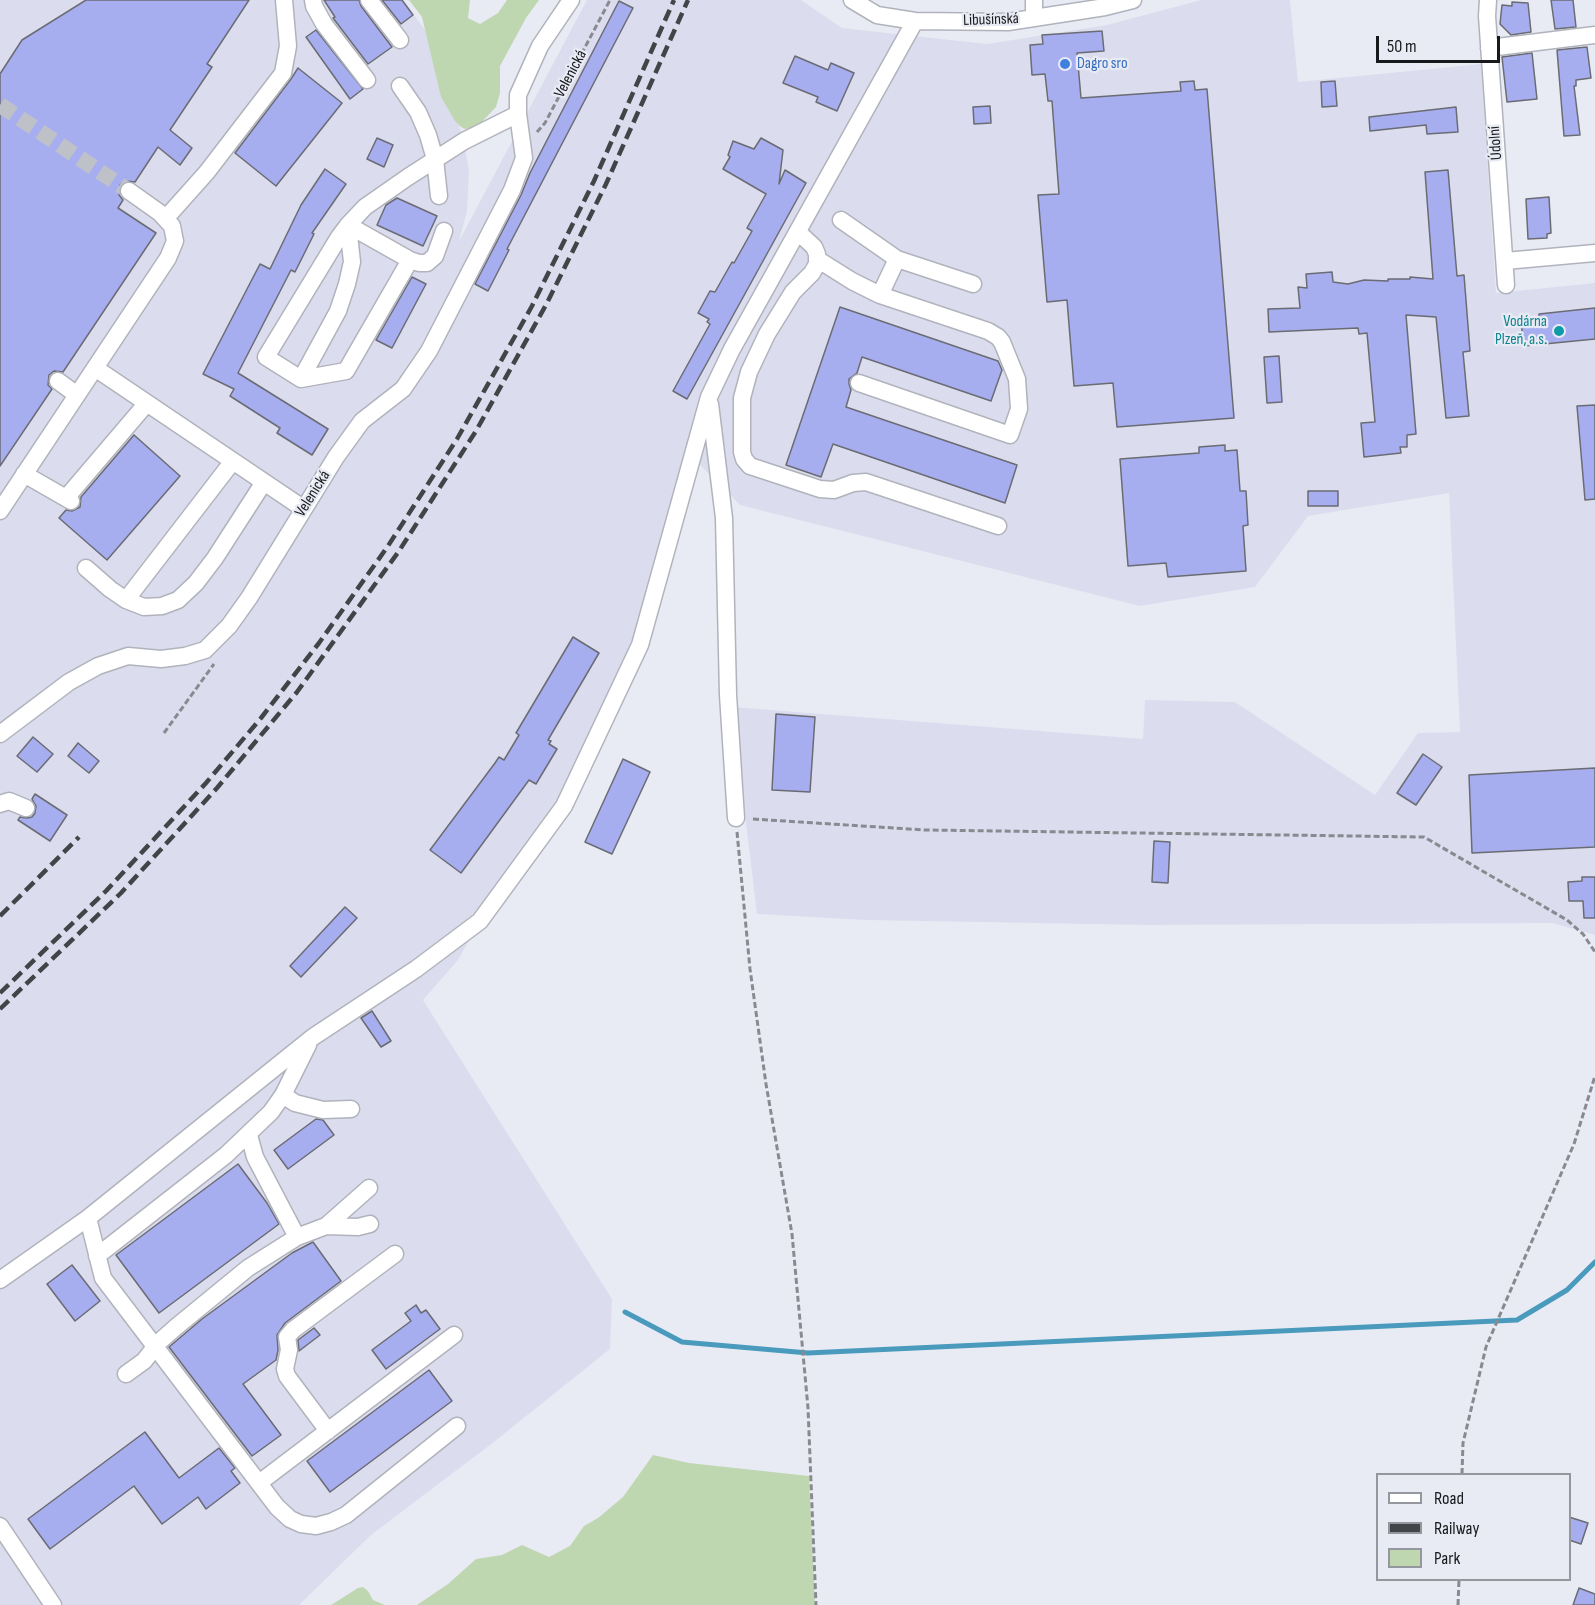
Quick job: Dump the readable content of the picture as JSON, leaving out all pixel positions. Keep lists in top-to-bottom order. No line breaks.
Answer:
{"streets":{"street":["Libušínská","Velenická","Údolní"]},"places":["Dagro sro","Vodárna Plzeň, a.s."],"legend":["Road","Railway","Park"],"scale_bar":"50 m"}
